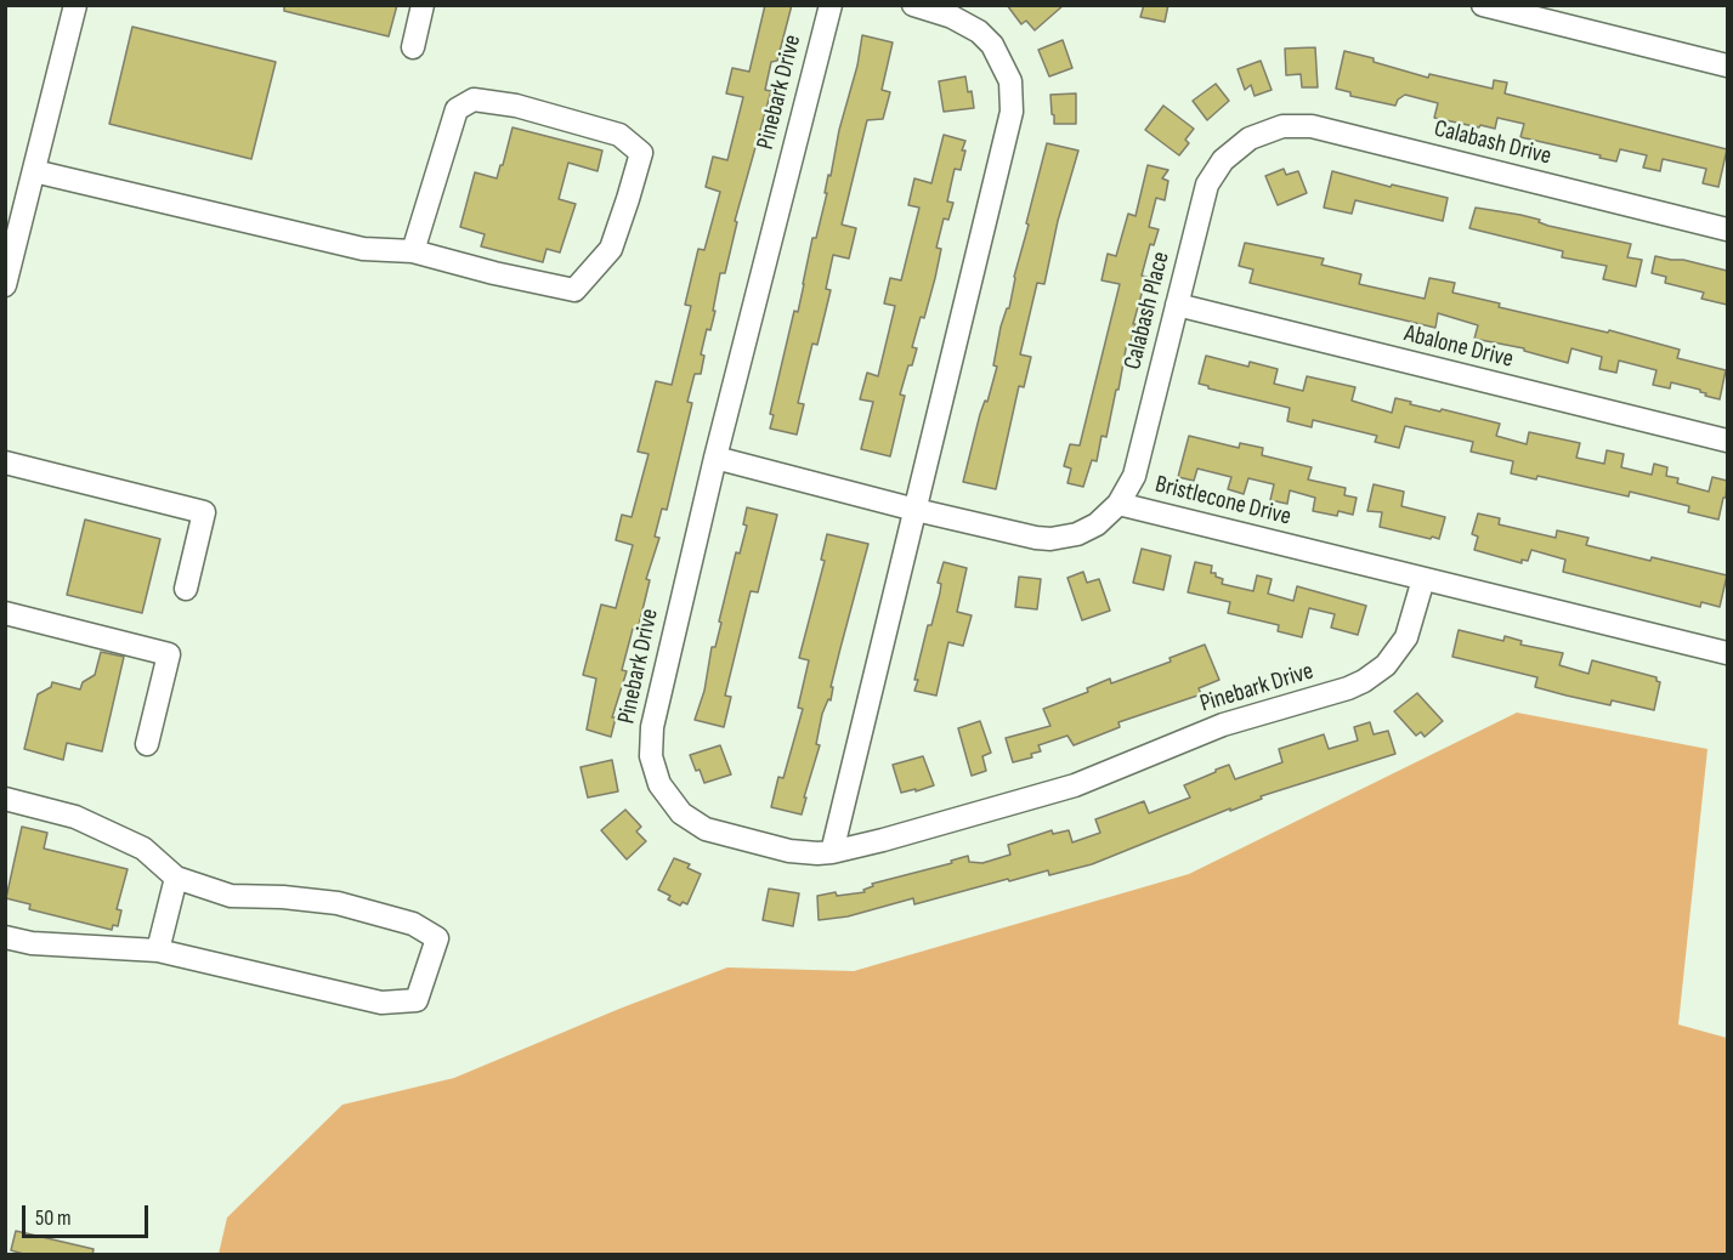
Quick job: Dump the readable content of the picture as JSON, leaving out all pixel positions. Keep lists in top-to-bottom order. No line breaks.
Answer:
{"streets":{"street":["Pinebark Drive","Calabash Drive","Calabash Place","Abalone Drive","Bristlecone Drive"]},"crossings":[["Pinebark Drive","Bristlecone Drive"],["Calabash Drive","Calabash Place"],["Calabash Place","Abalone Drive"],["Calabash Place","Bristlecone Drive"]],"scale_bar":"50 m"}
